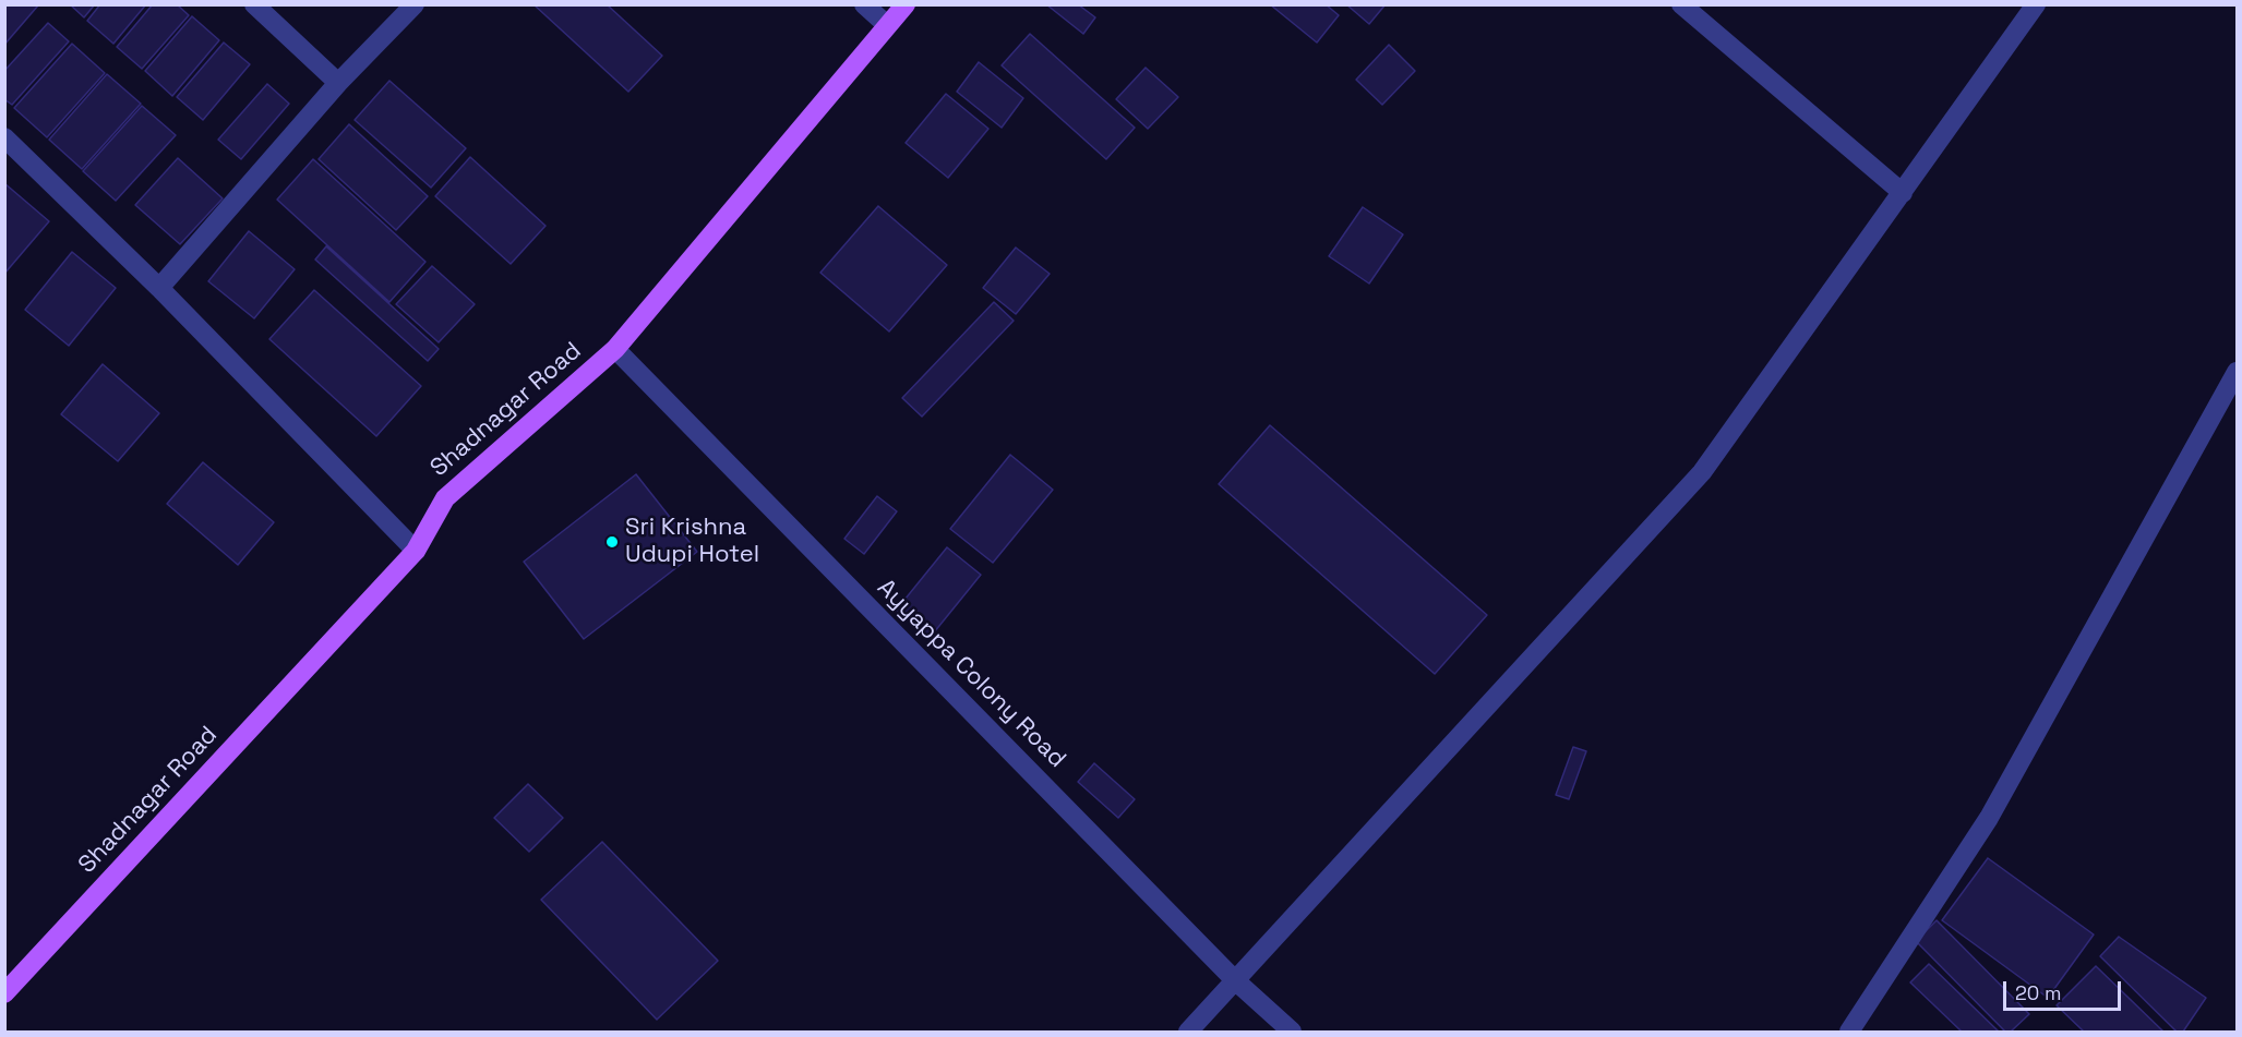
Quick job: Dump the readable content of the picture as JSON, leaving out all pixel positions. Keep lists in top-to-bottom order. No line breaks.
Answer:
{"streets":{"main road":["Shadnagar Road"],"street":["Ayyappa Colony Road"]},"crossings":[["Shadnagar Road","Ayyappa Colony Road"]],"places":["Sri Krishna Udupi Hotel"],"scale_bar":"20 m"}
